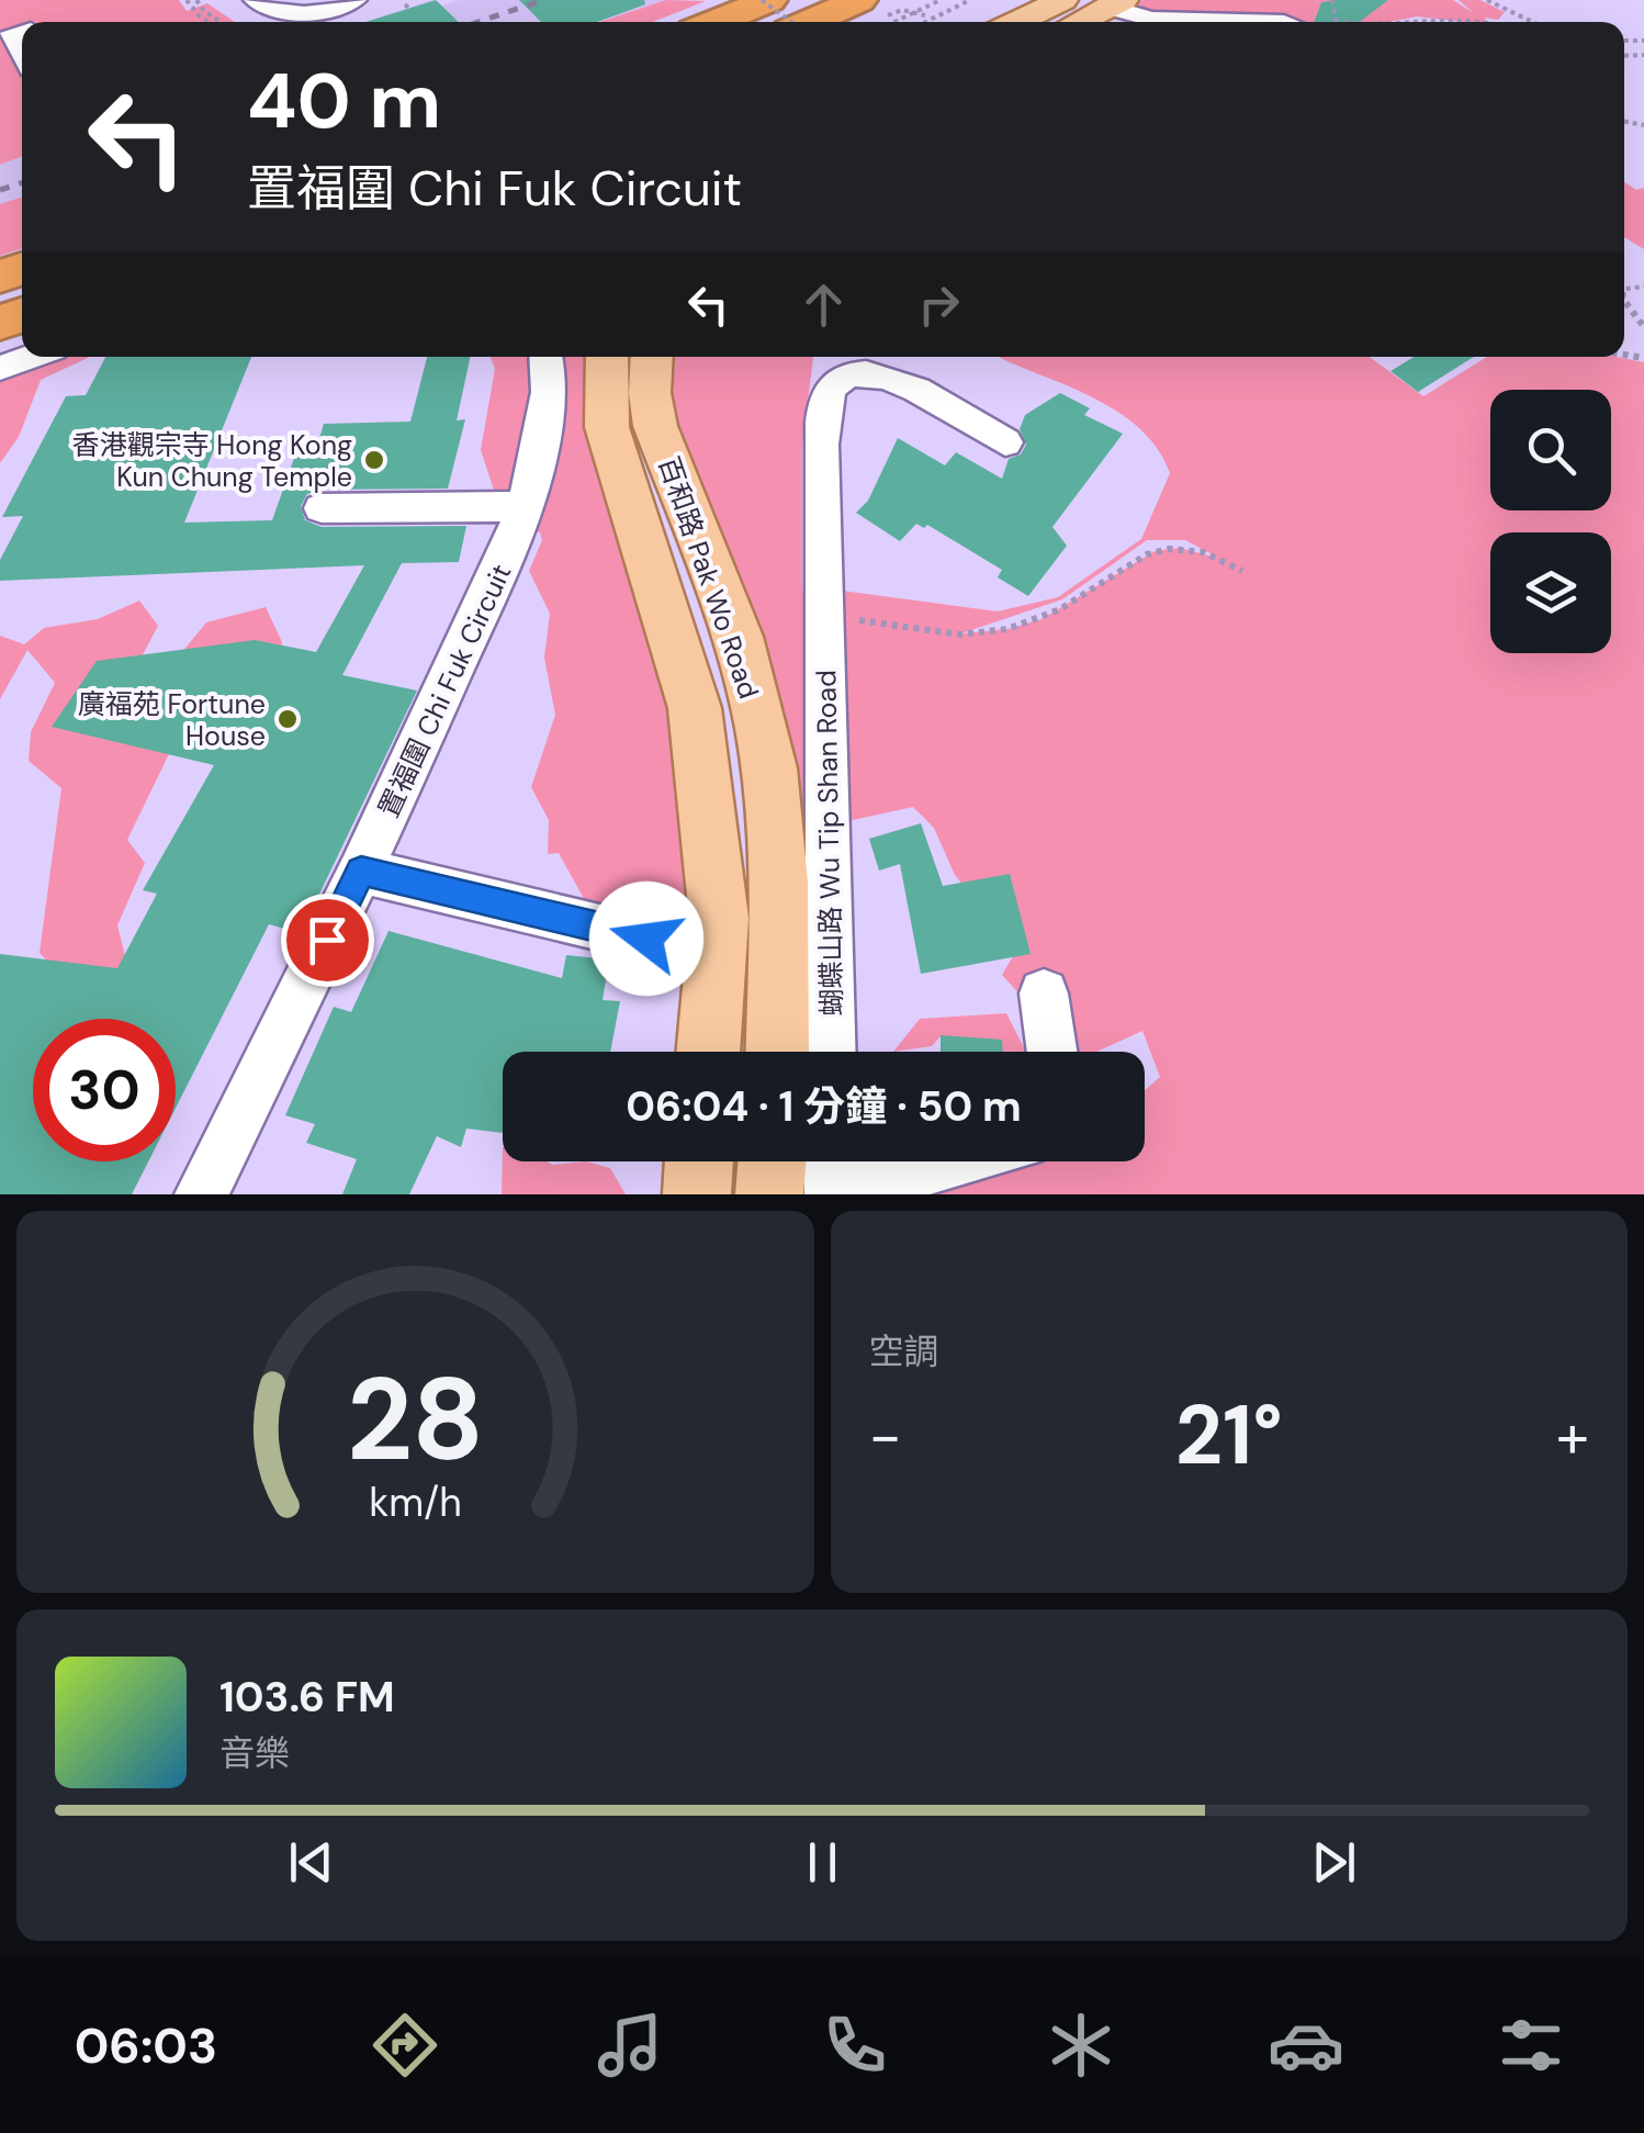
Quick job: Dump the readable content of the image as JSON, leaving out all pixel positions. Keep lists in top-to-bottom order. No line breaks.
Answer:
{"streets":{"main road":["百和路 Pak Wo Road"],"street":["置福圍 Chi Fuk Circuit","蝴蝶山路 Wu Tip Shan Road"]},"places":["香港觀宗寺 Hong Kong Kun Chung Temple","廣福苑 Fortune House"],"page":{"turn":["40 m","置福圍 Chi Fuk Circuit"],"limit":"30","trip":"06:04 · 1 分鐘 · 50 m","tile":"空調","heat":["−","21°","+"],"song":["103.6 FM","音樂"],"tabs":"06:03","gauge":["28","km/h"]}}
